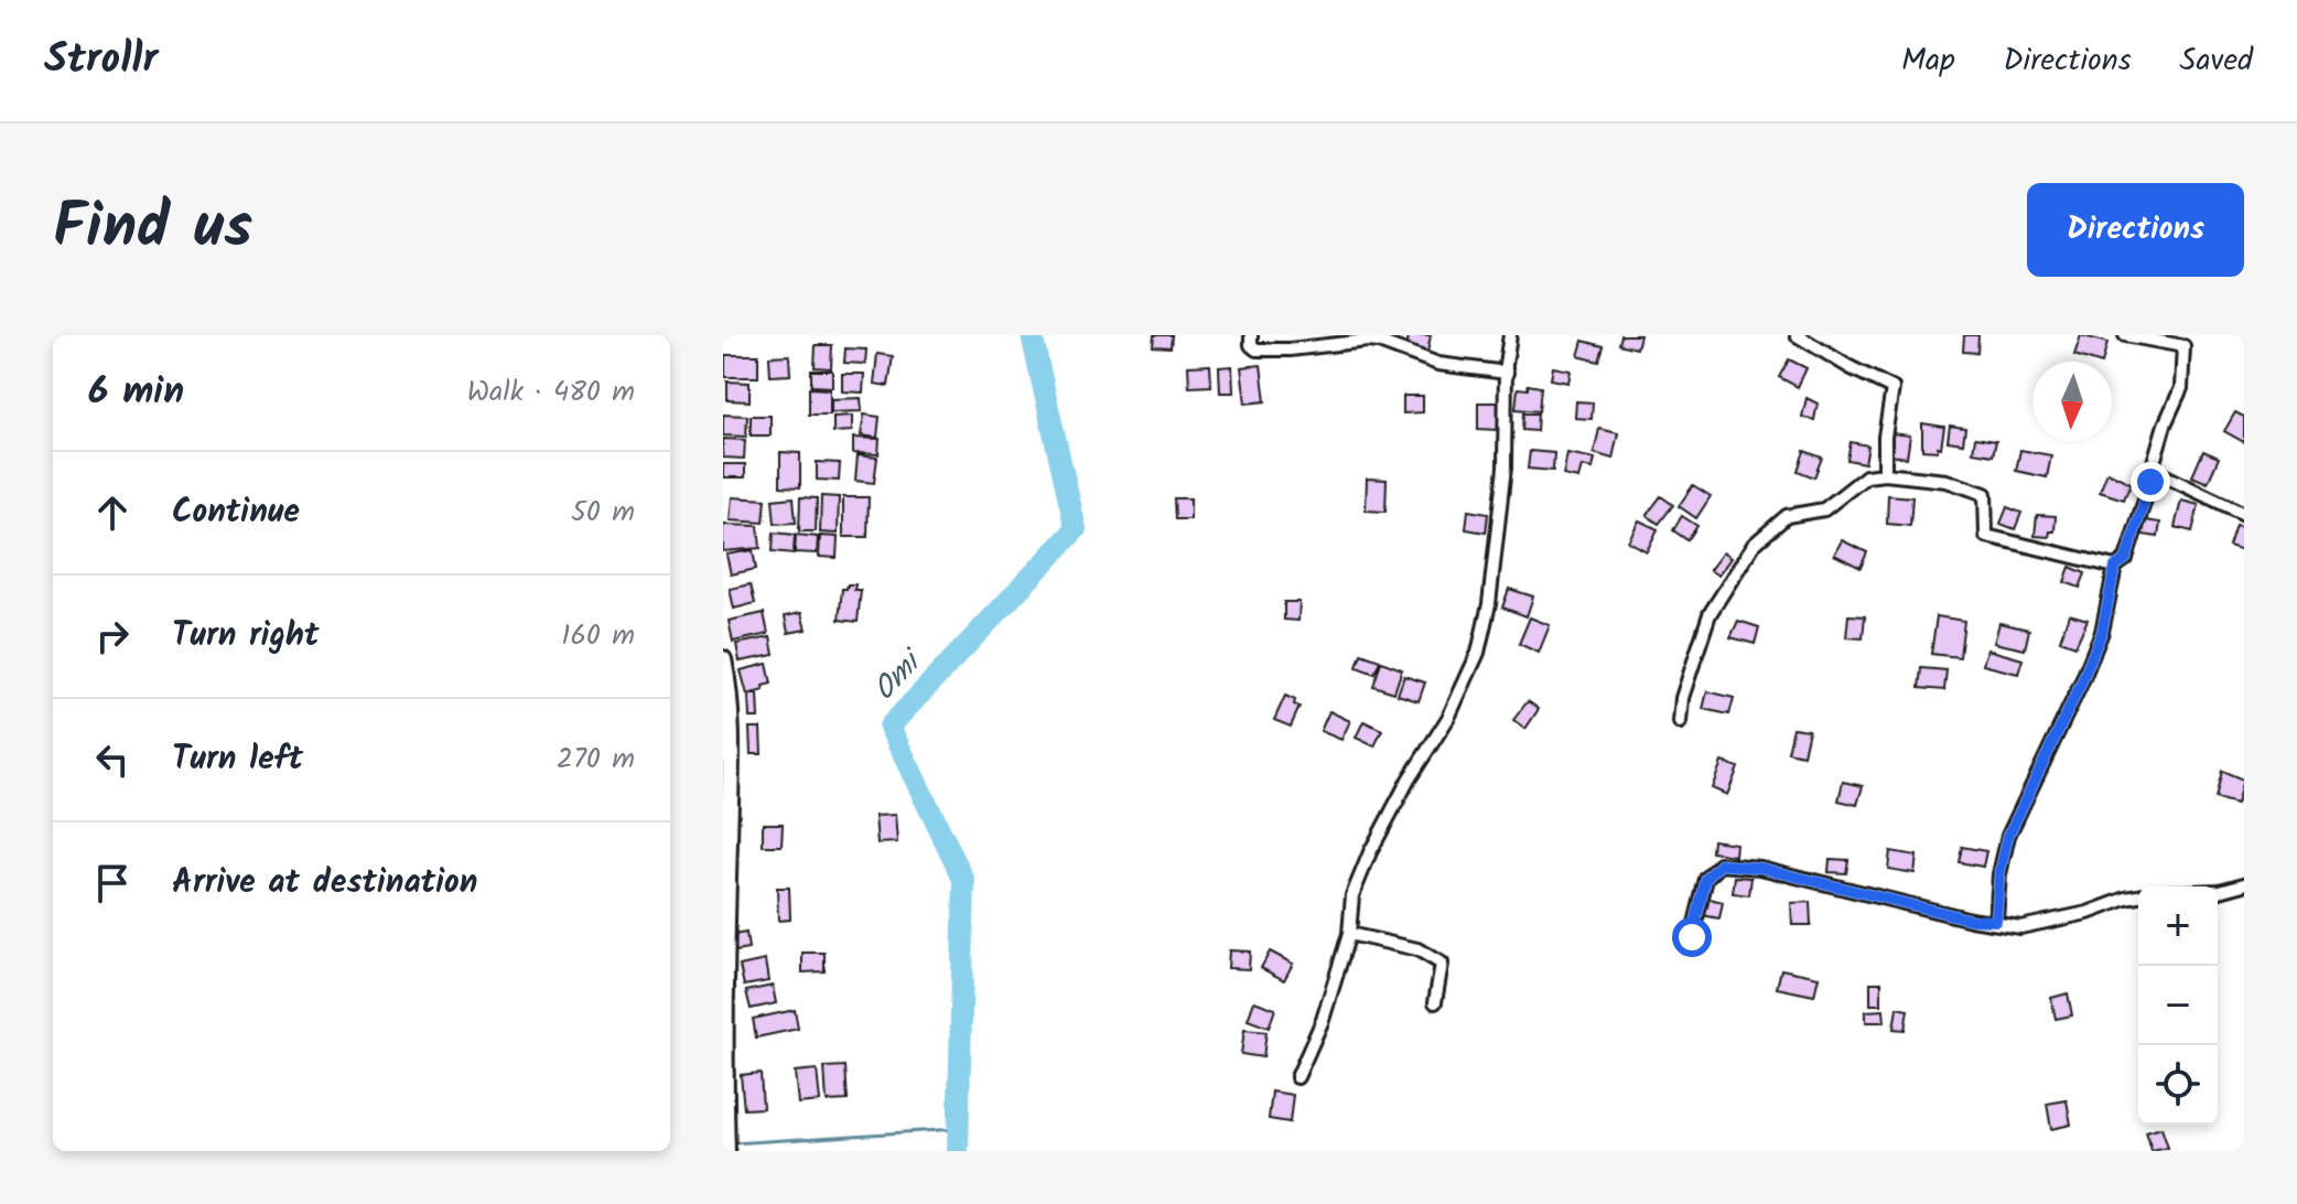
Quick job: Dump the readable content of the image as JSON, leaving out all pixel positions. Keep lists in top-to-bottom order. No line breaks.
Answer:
{"water":["Omi"],"north":"bottom","page":{"header":"Strollr","nav":["Map","Directions","Saved"],"title":"Find us","buttons":"Directions","heading":["6 min","Walk · 480 m"],"list":[["Continue","50 m"],["Turn right","160 m"],["Turn left","270 m"],"Arrive at destination"],"map_buttons":["+","−"]}}
